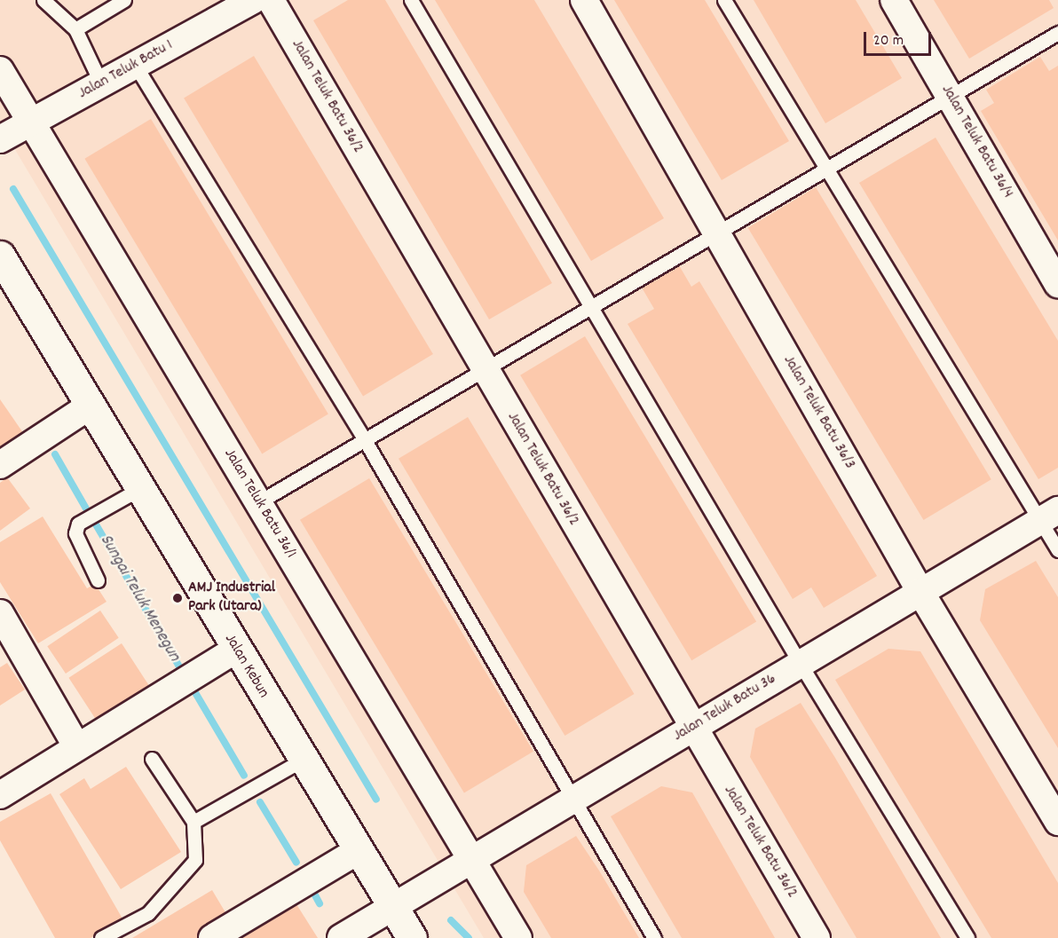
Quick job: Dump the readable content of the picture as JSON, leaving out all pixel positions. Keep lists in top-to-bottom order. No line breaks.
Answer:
{"streets":{"main road":["Jalan Kebun"],"street":["Jalan Teluk Batu 1","Jalan Teluk Batu 36/2","Jalan Teluk Batu 36/4","Jalan Teluk Batu 36/3","Jalan Teluk Batu 36/1","Jalan Teluk Batu 36"]},"crossings":[["Jalan Teluk Batu 1","Jalan Teluk Batu 36/1"],["Jalan Teluk Batu 36/2","Jalan Teluk Batu 36"],["Jalan Teluk Batu 36/3","Jalan Teluk Batu 36"],["Jalan Teluk Batu 36/1","Jalan Teluk Batu 36"],["Jalan Kebun","Jalan Teluk Batu 36"]],"water":["Sungai Teluk Menegun"],"places":["AMJ Industrial Park (Utara)"],"scale_bar":"20 m"}
